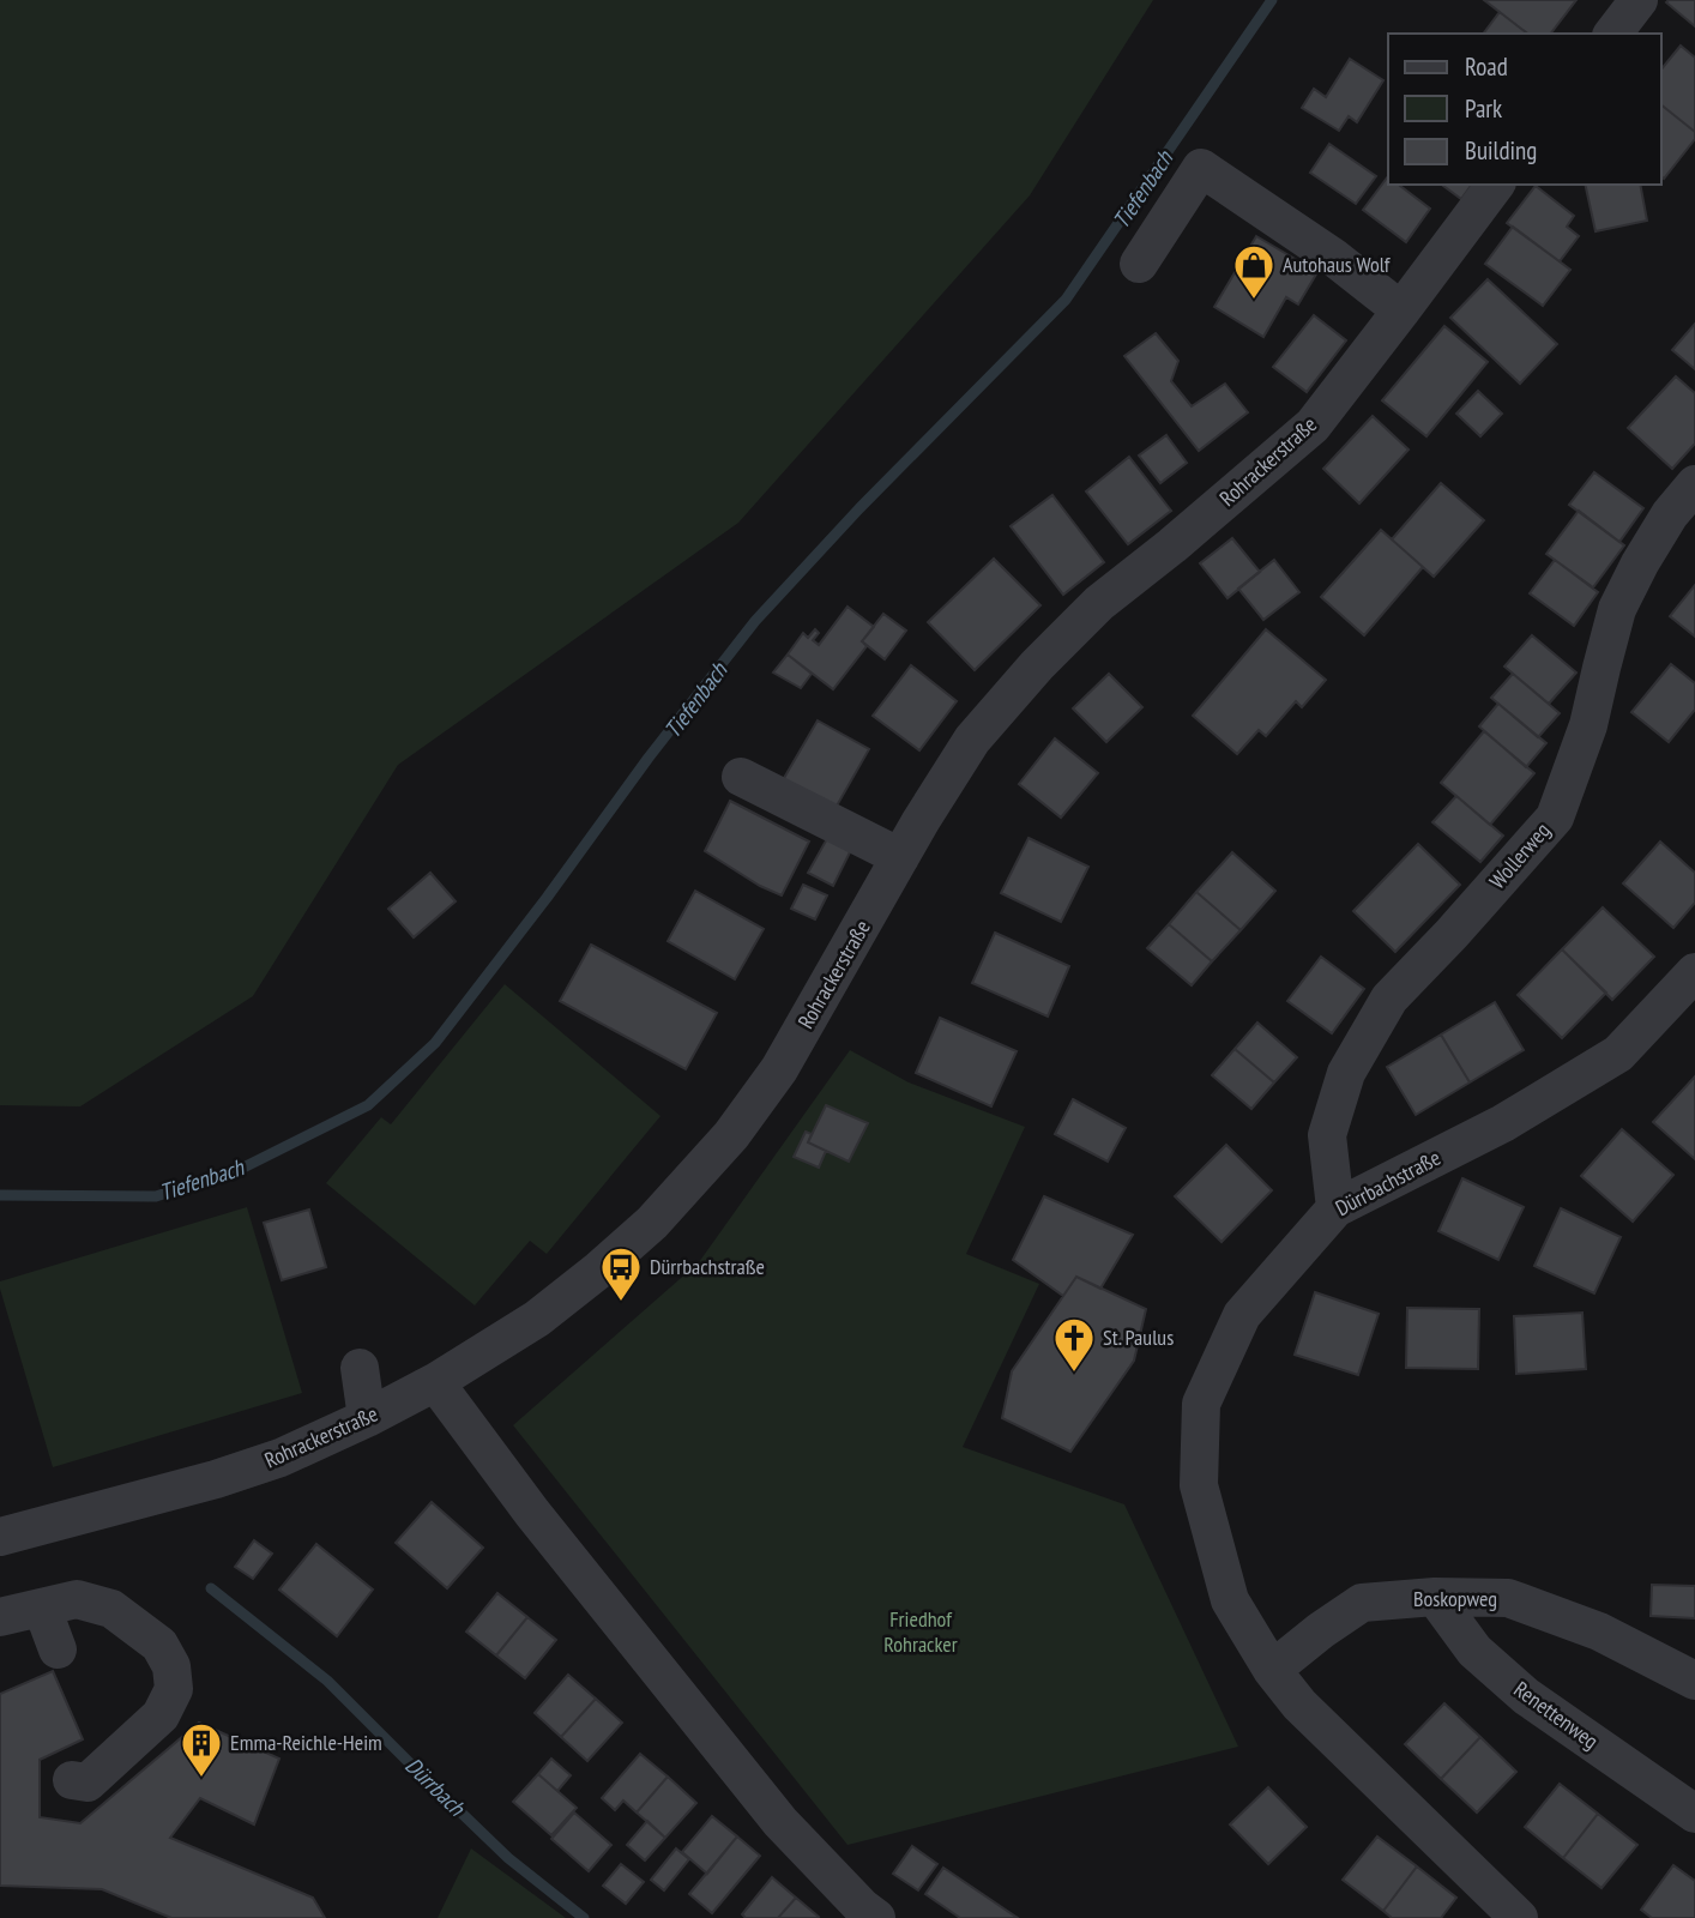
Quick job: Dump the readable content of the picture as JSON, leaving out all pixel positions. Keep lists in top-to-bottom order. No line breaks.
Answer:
{"streets":{"street":["Rohrackerstraße","Wollerweg","Dürrbachstraße","Boskopweg","Renettenweg"]},"crossings":[["Wollerweg","Dürrbachstraße"],["Dürrbachstraße","Boskopweg"],["Boskopweg","Renettenweg"]],"water":["Tiefenbach","Dürrbach"],"parks":["Friedhof Rohracker"],"places":{"shop":["Autohaus Wolf"],"bus stop":["Dürrbachstraße"],"church":["St. Paulus"],"building":["Emma-Reichle-Heim"]},"legend":["Road","Park","Building"]}
